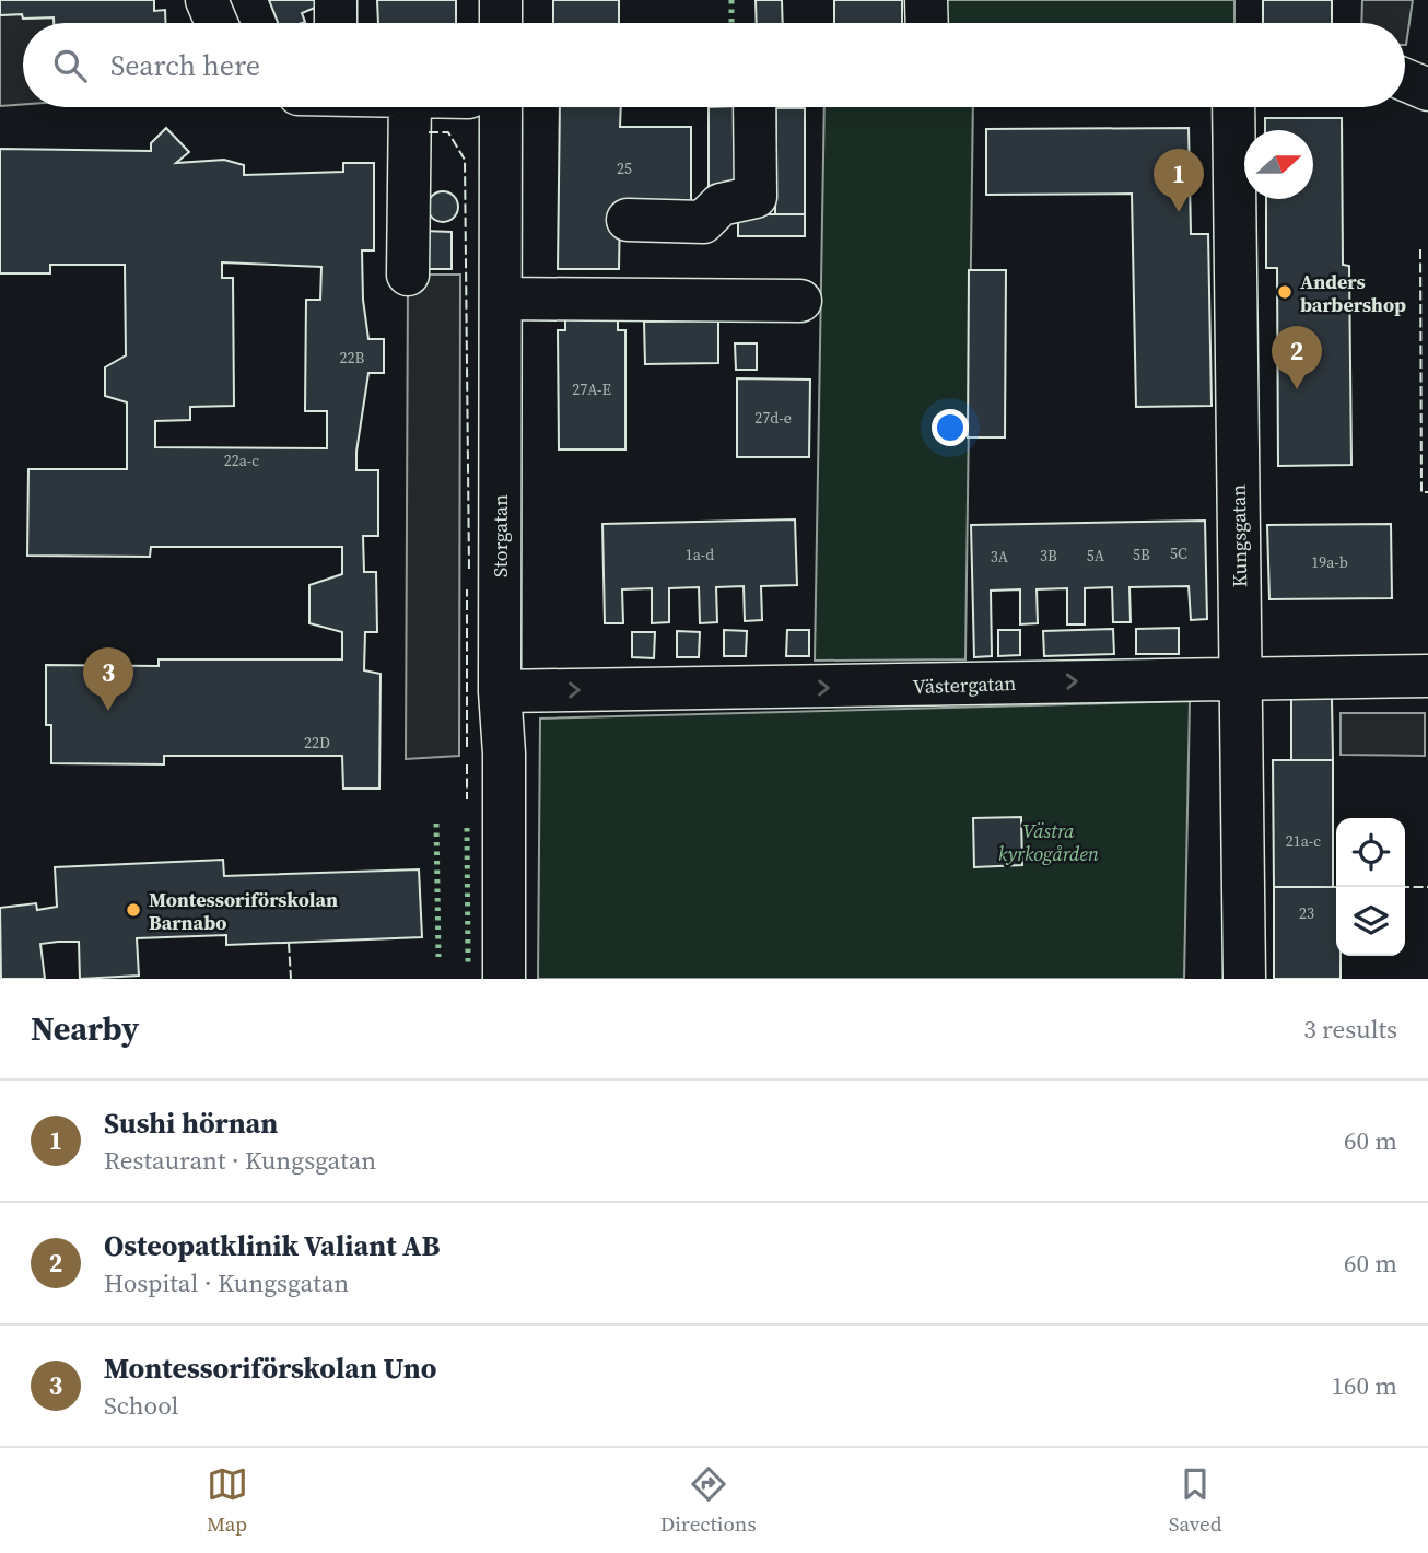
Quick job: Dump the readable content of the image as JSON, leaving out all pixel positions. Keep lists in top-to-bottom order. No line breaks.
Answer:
{"streets":{"street":["Storgatan","Kungsgatan","Västergatan"]},"crossings":[["Storgatan","Västergatan"],["Kungsgatan","Västergatan"]],"one_way":["Västergatan"],"parks":["Västra kyrkogården"],"places":["Anders barbershop","Montessoriförskolan Barnabo"],"house_numbers":["25","22B","27A-E","27d-e","22a-c","5C","1a-d","5B","3B","5A","3A","19a-b","22D","21a-c","23"],"north":"right","page":{"search":"Search here","pins":["1","2","3"],"heading":["Nearby","3 results"],"list":[{"mark":"1","name":"Sushi hörnan","note":"Restaurant · Kungsgatan","value":"60 m"},{"mark":"2","name":"Osteopatklinik Valiant AB","note":"Hospital · Kungsgatan","value":"60 m"},{"mark":"3","name":"Montessoriförskolan Uno","note":"School","value":"160 m"}],"nav":["Map","Directions","Saved"]}}
